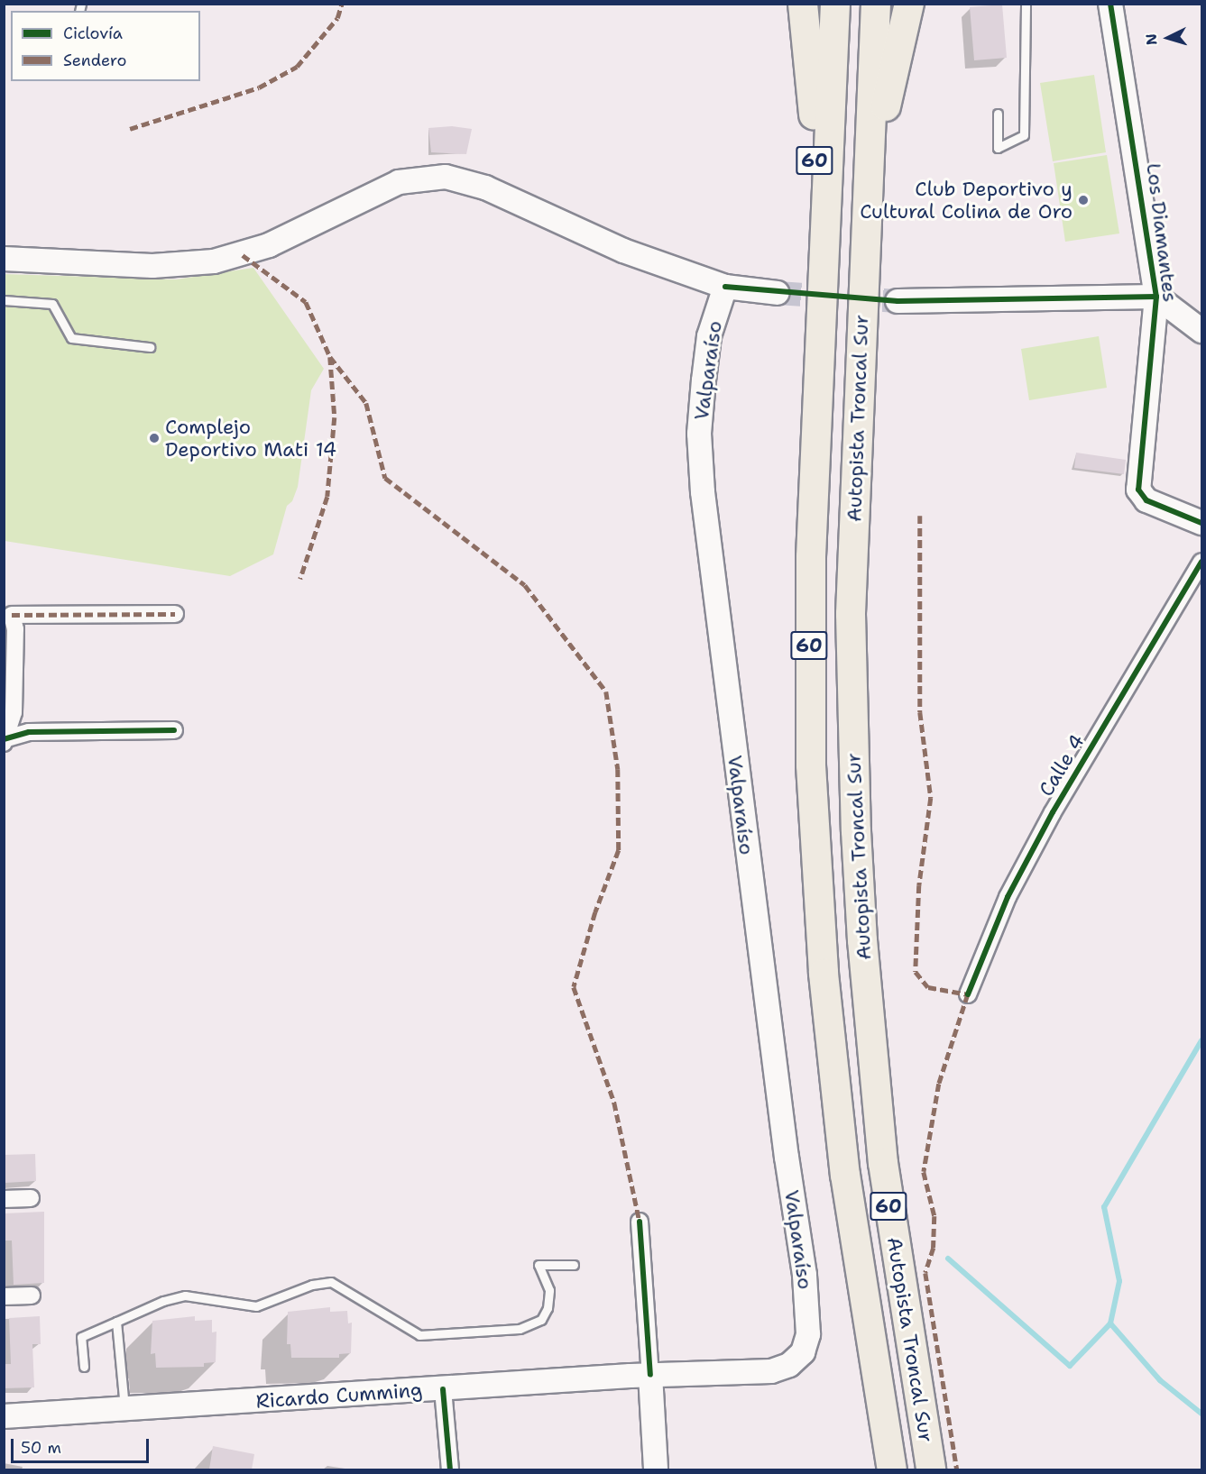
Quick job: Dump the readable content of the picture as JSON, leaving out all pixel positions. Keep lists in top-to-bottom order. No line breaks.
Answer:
{"streets":{"highway":["60","Autopista Troncal Sur"],"main road":["Los Diamantes","Valparaíso","Ricardo Cumming"],"street":["Calle 4"]},"crossings":[["Valparaíso","Ricardo Cumming"]],"places":["Club Deportivo y Cultural Colina de Oro","Complejo Deportivo Mati 14"],"legend":["Ciclovía","Sendero"],"scale_bar":"50 m","north":"left"}
